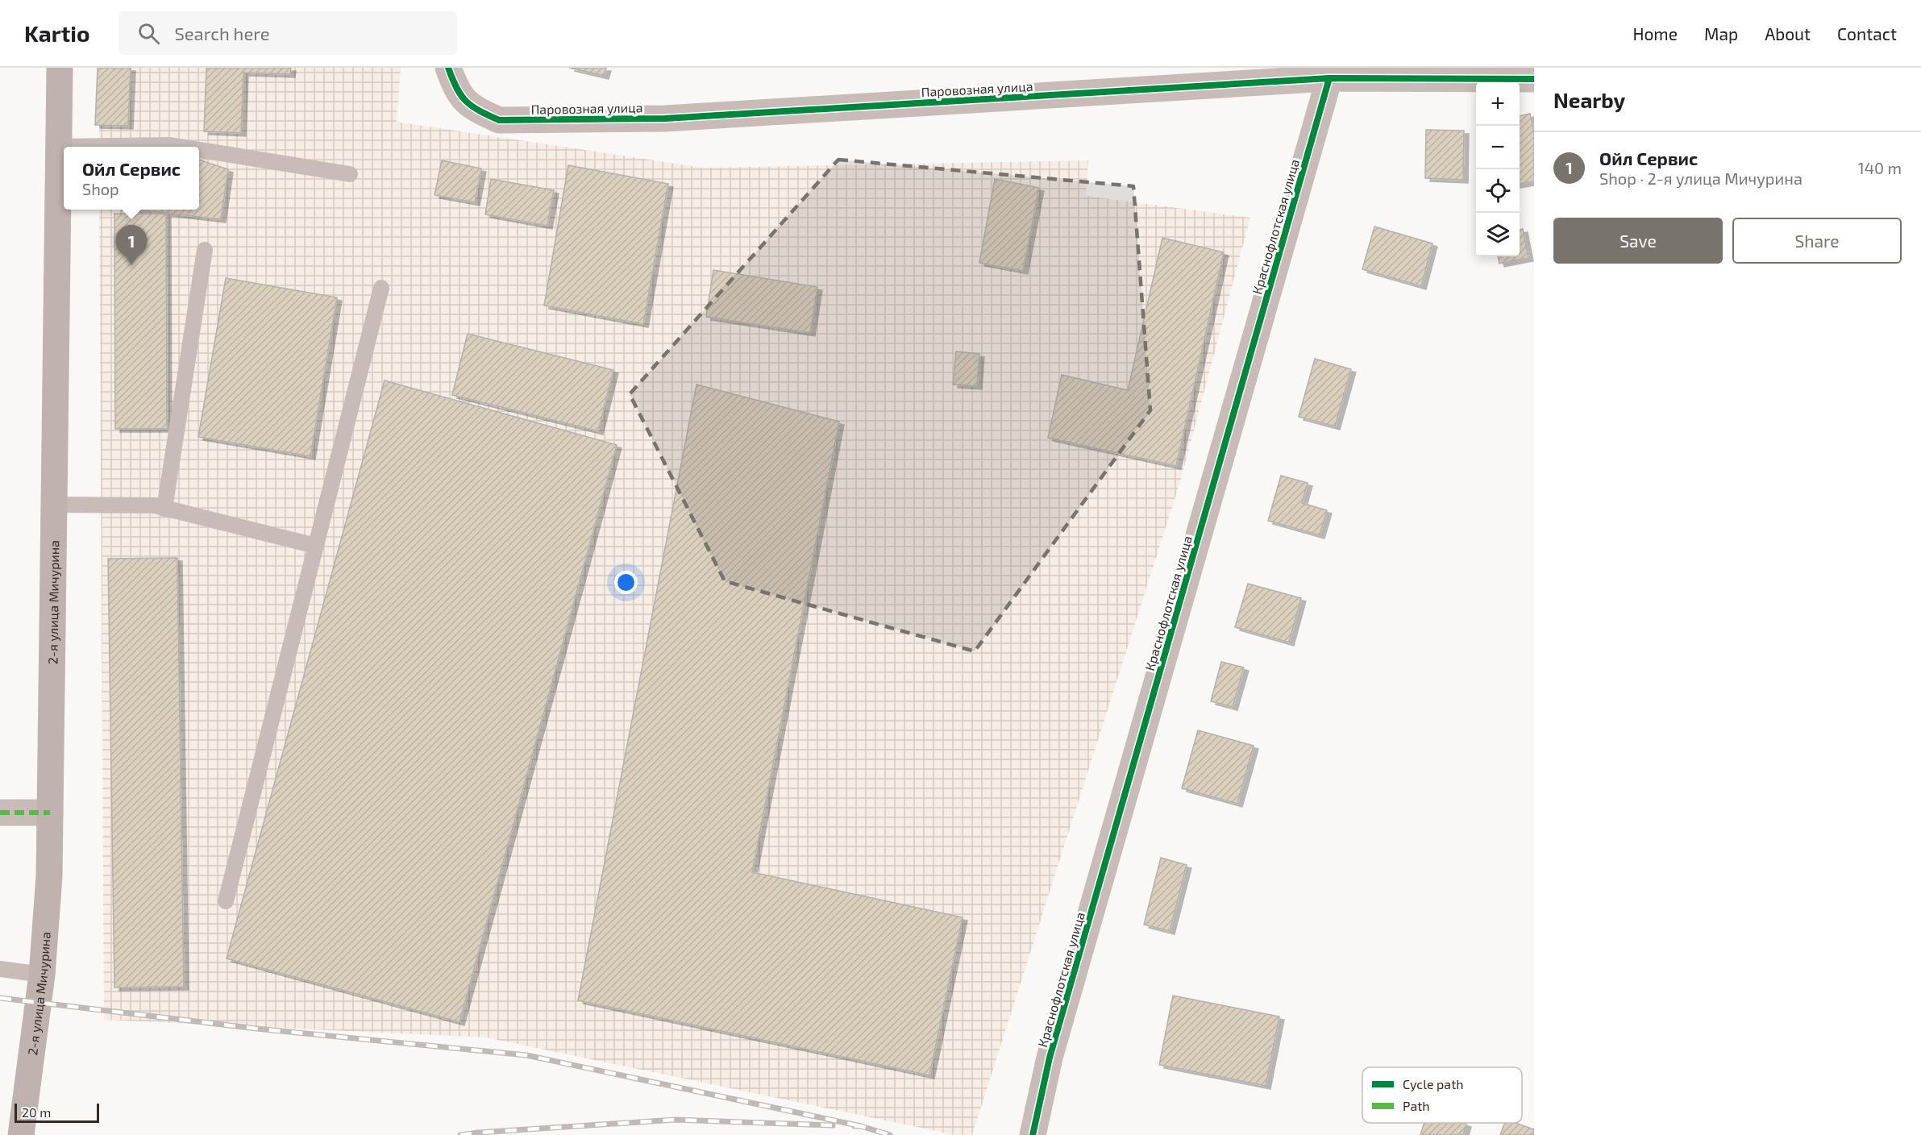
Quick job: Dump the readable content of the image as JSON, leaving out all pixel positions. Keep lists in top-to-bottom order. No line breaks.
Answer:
{"streets":{"main road":["2-я улица Мичурина"],"street":["Паровозная улица","Краснофлотская улица"]},"crossings":[["Паровозная улица","Краснофлотская улица"]],"legend":["Cycle path","Path"],"scale_bar":"20 m","page":{"header":"Kartio","search":"Search here","nav":["Home","Map","About","Contact"],"heading":"Nearby","map_buttons":["+","−"],"list":[{"mark":"1","name":"Ойл Сервис","note":"Shop · 2-я улица Мичурина","value":"140 m"}],"popup":["Ойл Сервис","Shop"],"buttons":["Save","Share"],"pins":"1","scale":"20 m"}}
